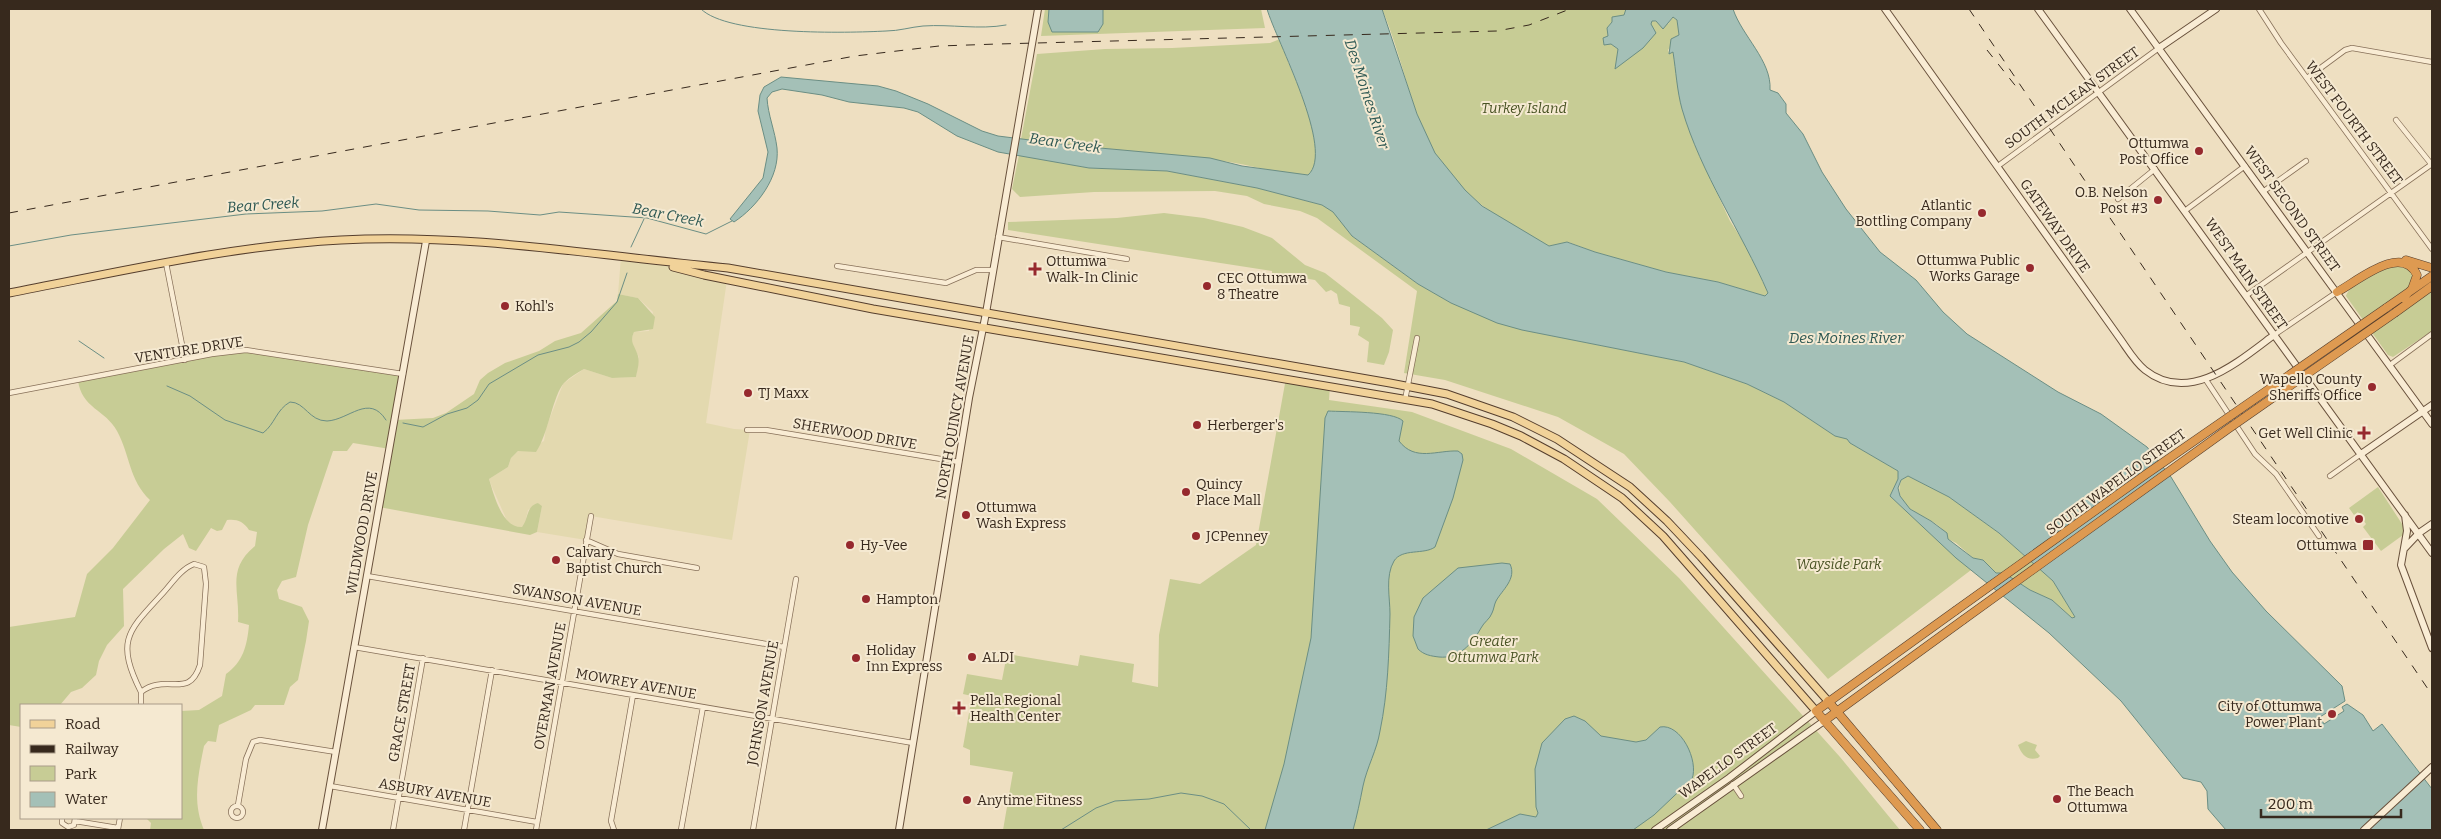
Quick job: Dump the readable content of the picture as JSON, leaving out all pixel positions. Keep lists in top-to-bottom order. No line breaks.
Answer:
{"streets":{"highway":["SOUTH WAPELLO STREET"],"main road":["WEST SECOND STREET","GATEWAY DRIVE","WEST MAIN STREET","NORTH QUINCY AVENUE","WILDWOOD DRIVE","WAPELLO STREET"],"street":["SOUTH MCLEAN STREET","WEST FOURTH STREET","VENTURE DRIVE","SHERWOOD DRIVE","SWANSON AVENUE","MOWREY AVENUE","OVERMAN AVENUE","JOHNSON AVENUE","GRACE STREET","ASBURY AVENUE"]},"crossings":[["SOUTH MCLEAN STREET","WEST SECOND STREET"],["SOUTH MCLEAN STREET","GATEWAY DRIVE"],["SOUTH MCLEAN STREET","WEST MAIN STREET"],["GATEWAY DRIVE","WEST MAIN STREET"],["VENTURE DRIVE","WILDWOOD DRIVE"],["NORTH QUINCY AVENUE","SHERWOOD DRIVE"],["NORTH QUINCY AVENUE","MOWREY AVENUE"],["SOUTH WAPELLO STREET","WAPELLO STREET"],["WILDWOOD DRIVE","SWANSON AVENUE"],["WILDWOOD DRIVE","MOWREY AVENUE"],["WILDWOOD DRIVE","ASBURY AVENUE"],["SWANSON AVENUE","OVERMAN AVENUE"],["SWANSON AVENUE","JOHNSON AVENUE"],["MOWREY AVENUE","OVERMAN AVENUE"],["MOWREY AVENUE","JOHNSON AVENUE"],["MOWREY AVENUE","GRACE STREET"],["OVERMAN AVENUE","ASBURY AVENUE"],["GRACE STREET","ASBURY AVENUE"]],"water":["Des Moines River","Bear Creek"],"parks":["Turkey Island","Wayside Park","Greater Ottumwa Park"],"places":{"other":["Ottumwa Post Office","O.B. Nelson Post #3","Atlantic Bottling Company","Ottumwa Public Works Garage","CEC Ottumwa 8 Theatre","Kohl's","Wapello County Sheriffs Office","TJ Maxx","Herberger's","Quincy Place Mall","Ottumwa Wash Express","Steam locomotive","JCPenney","Hy-Vee","Calvary Baptist Church","Hampton","ALDI","Holiday Inn Express","City of Ottumwa Power Plant","The Beach Ottumwa","Anytime Fitness"],"health":["Ottumwa Walk-In Clinic","Get Well Clinic","Pella Regional Health Center"],"transit":["Ottumwa"]},"legend":["Road","Railway","Park","Water"],"scale_bar":"200 m"}
